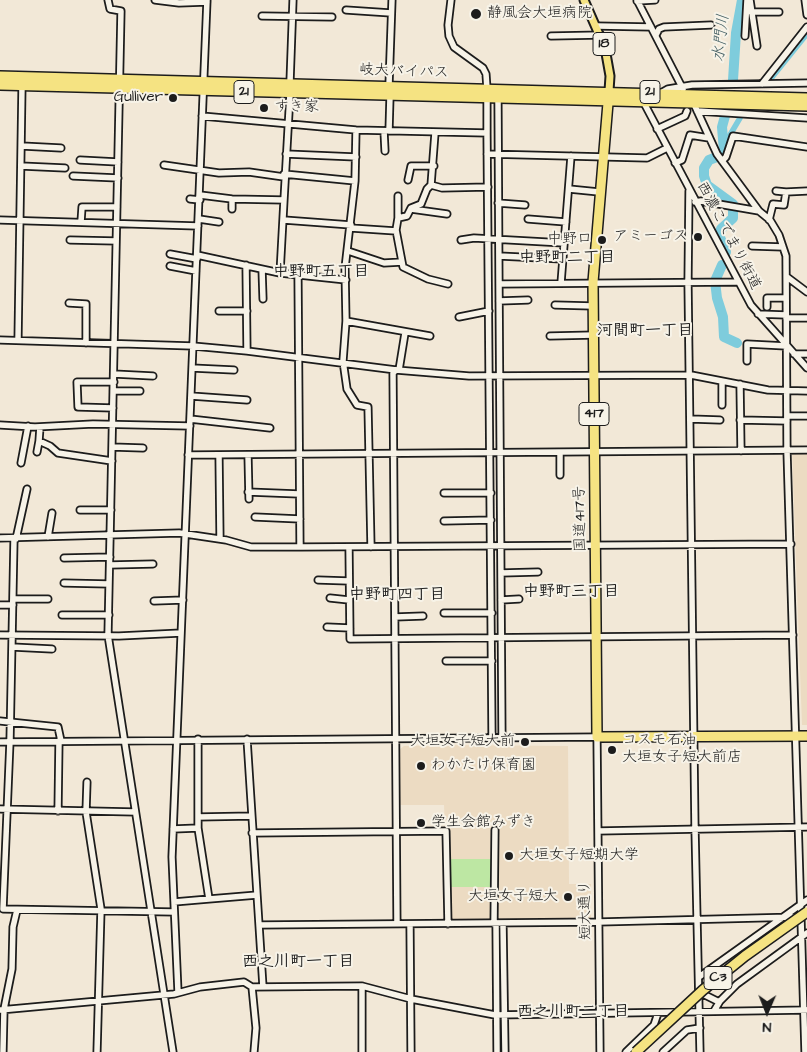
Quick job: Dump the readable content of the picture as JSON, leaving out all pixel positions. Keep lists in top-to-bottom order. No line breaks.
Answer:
{"streets":{"highway":["岐大バイパス","21","417","国道417号","C3"],"main road":["18"],"street":["西濃こでまり街道","短大通り"]},"crossings":[["18","岐大バイパス"],["18","国道417号"],["岐大バイパス","西濃こでまり街道"],["岐大バイパス","国道417号"],["国道417号","短大通り"]],"districts":["中野町二丁目","中野町五丁目","河間町一丁目","中野町三丁目","中野町四丁目","西之川町一丁目","西之川町二丁目"],"water":["水門川"],"places":["静風会大垣病院","Gulliver","すき家","アミーゴス","中野口","大垣女子短大前","コスモ石油 大垣女子短大前店","わかたけ保育園","学生会館みずき","大垣女子短期大学","大垣女子短大"],"north":"bottom"}
